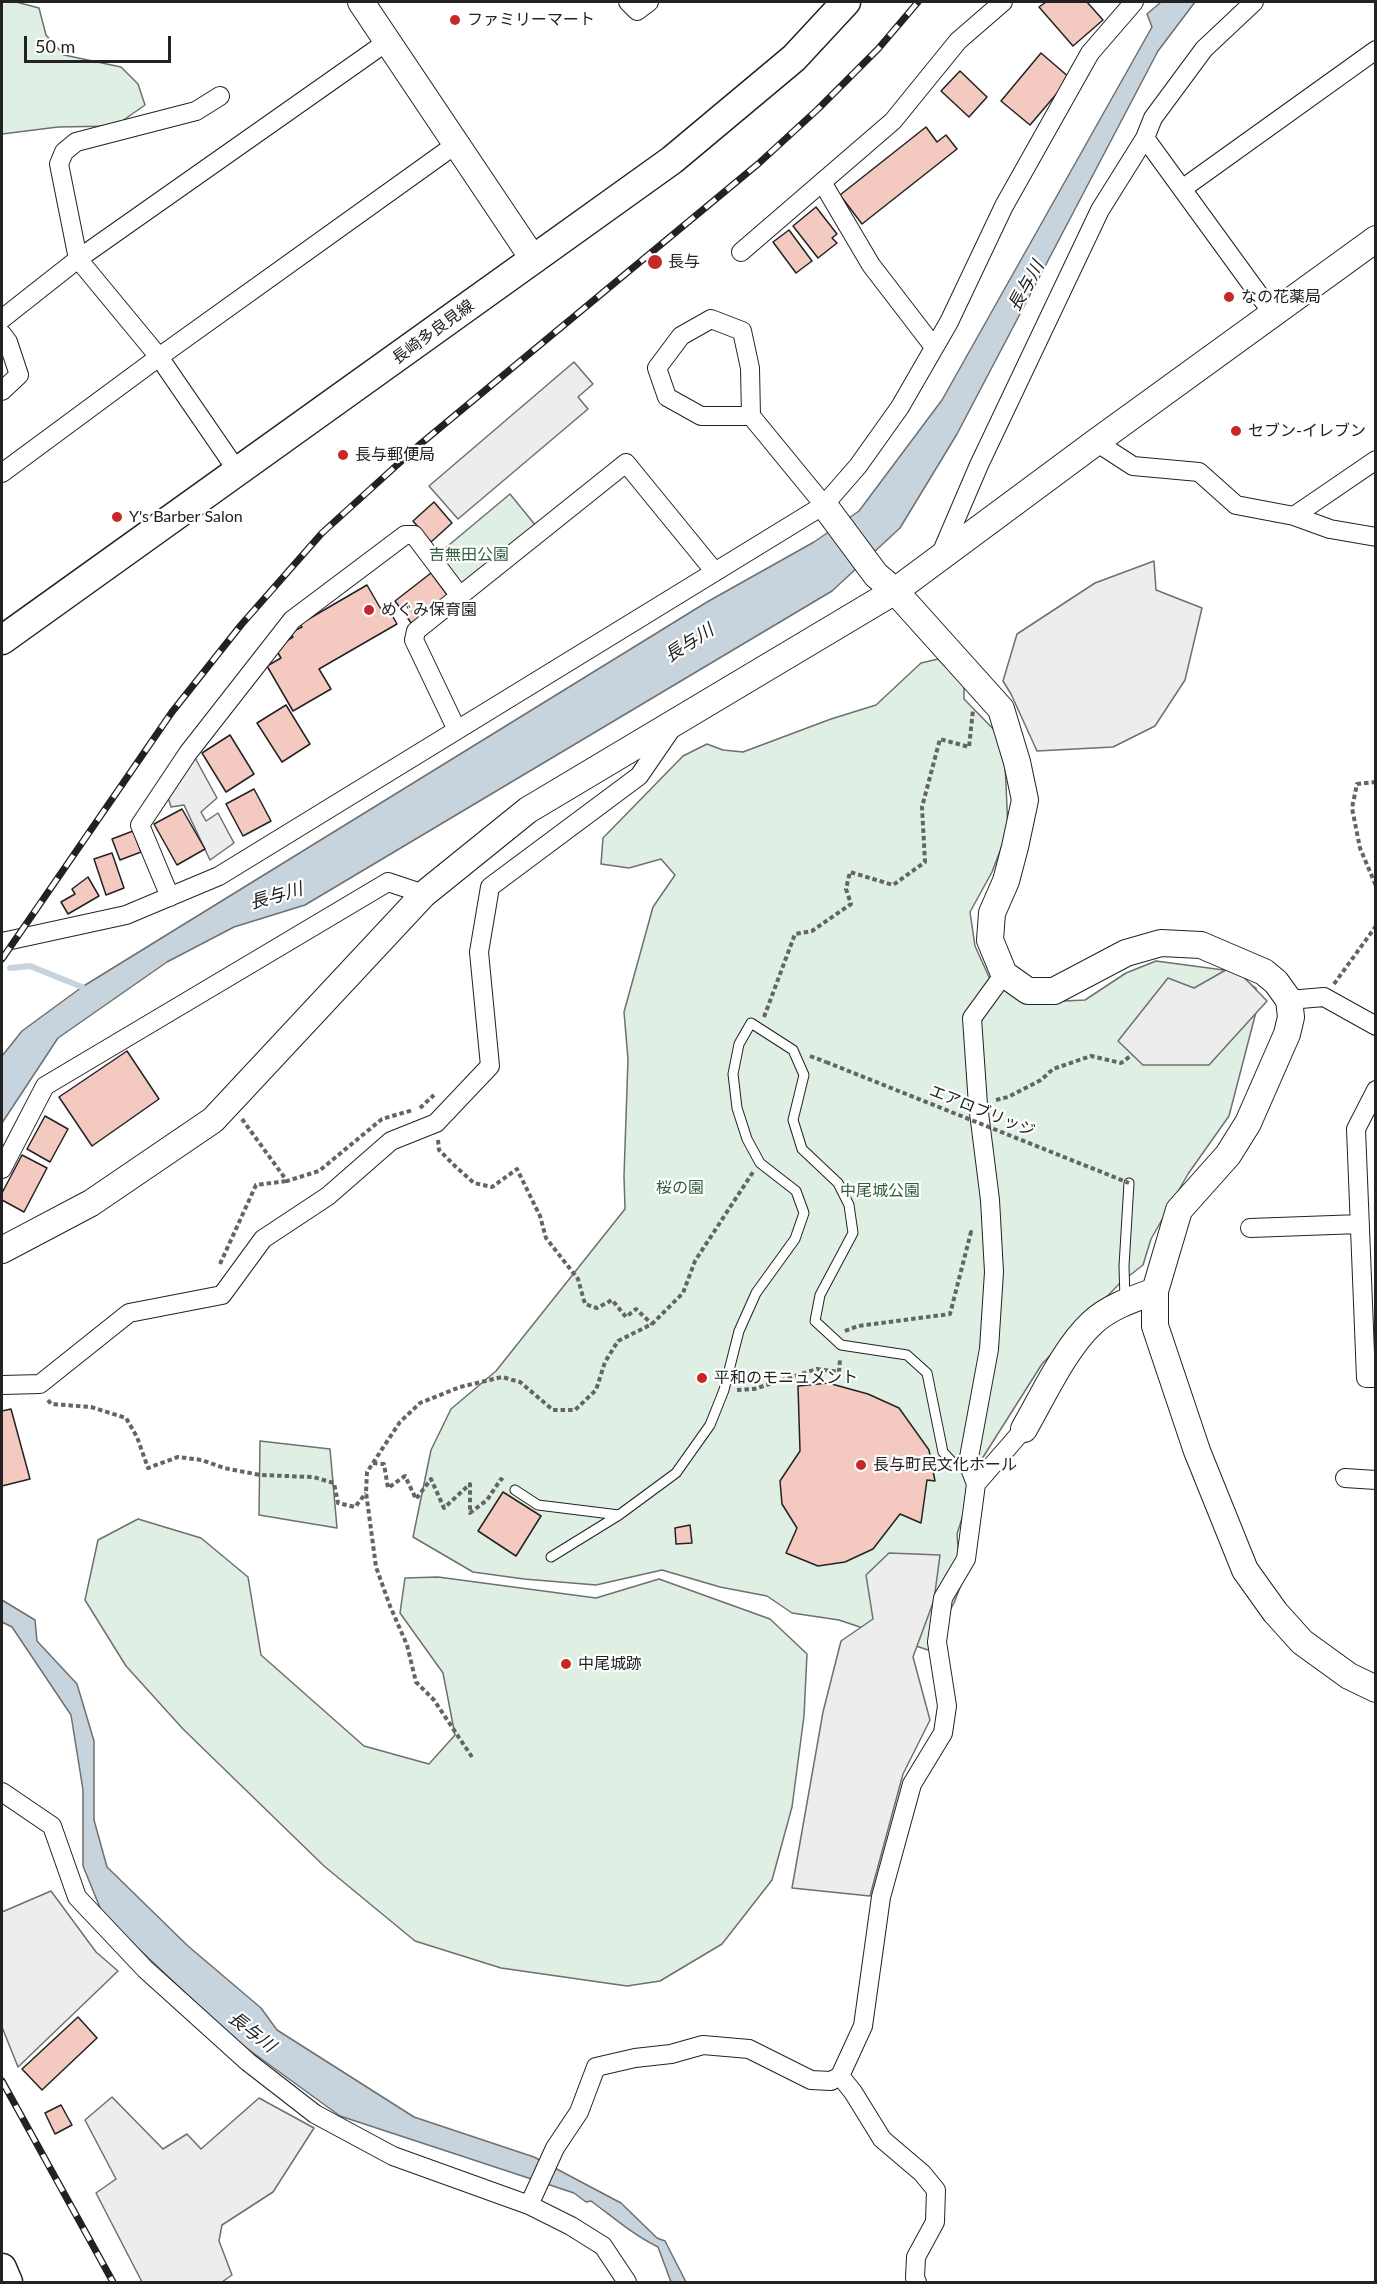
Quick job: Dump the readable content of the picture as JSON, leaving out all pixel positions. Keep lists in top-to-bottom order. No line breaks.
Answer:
{"streets":{"main road":["長崎多良見線"],"path":["エアロブリッジ"]},"water":["長与川"],"parks":["吉無田公園","桜の園","中尾城公園"],"places":["ファミリーマート","長与","なの花薬局","セブン-イレブン","長与郵便局","Y's Barber Salon","めぐみ保育園","平和のモニュメント","長与町民文化ホール","中尾城跡"],"scale_bar":"50 m"}
